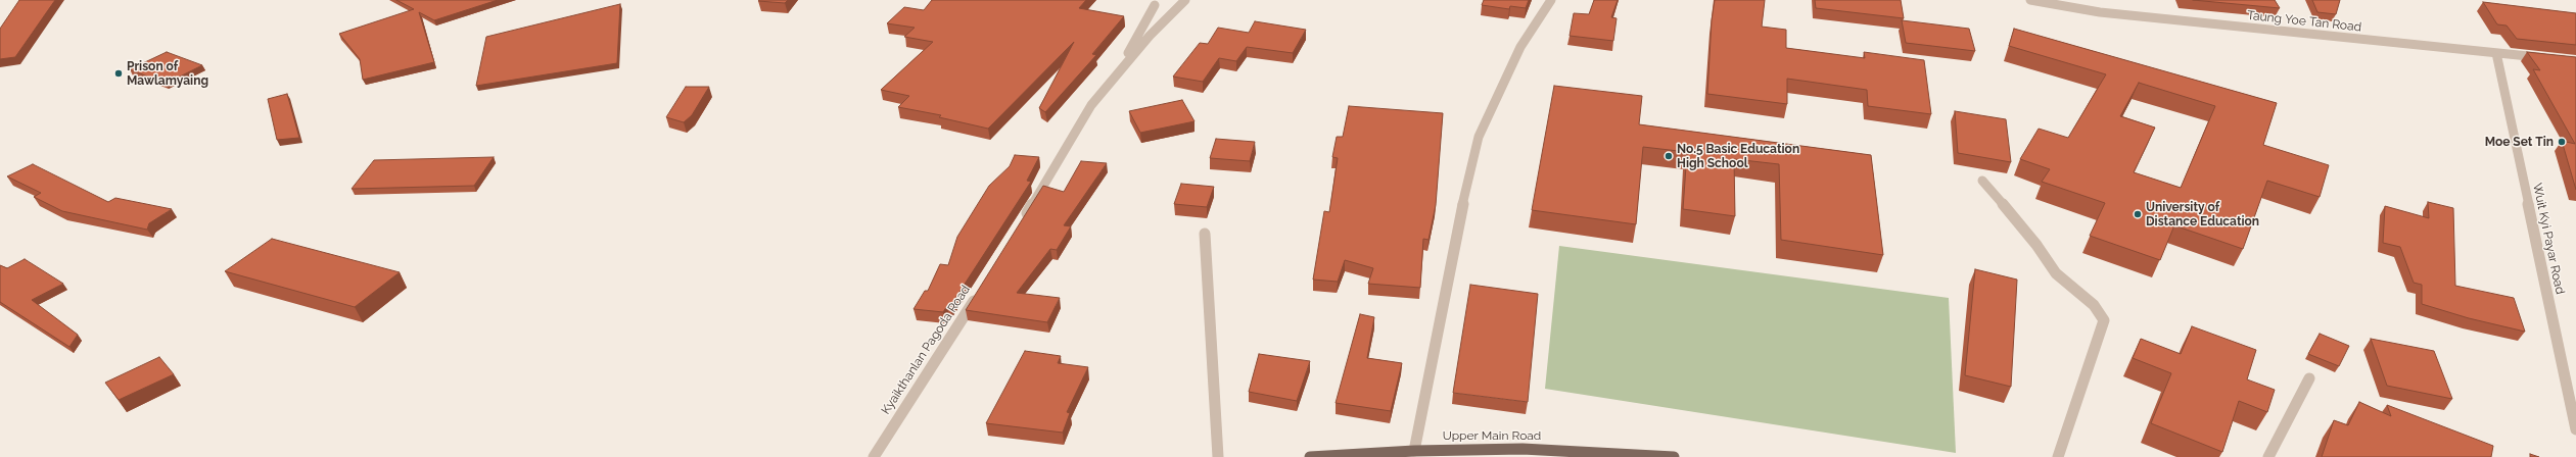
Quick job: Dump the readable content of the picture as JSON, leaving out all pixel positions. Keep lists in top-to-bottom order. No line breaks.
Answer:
{"streets":{"main road":["Upper Main Road"],"street":["Taung Yoe Tan Road","Wuit Kyi Payar Road","Kyaikthanlan Pagoda Road"]},"crossings":[["Taung Yoe Tan Road","Wuit Kyi Payar Road"]],"places":["Prison of Mawlamyaing","Moe Set Tin","No.5 Basic Education High School","University of Distance Education"]}
